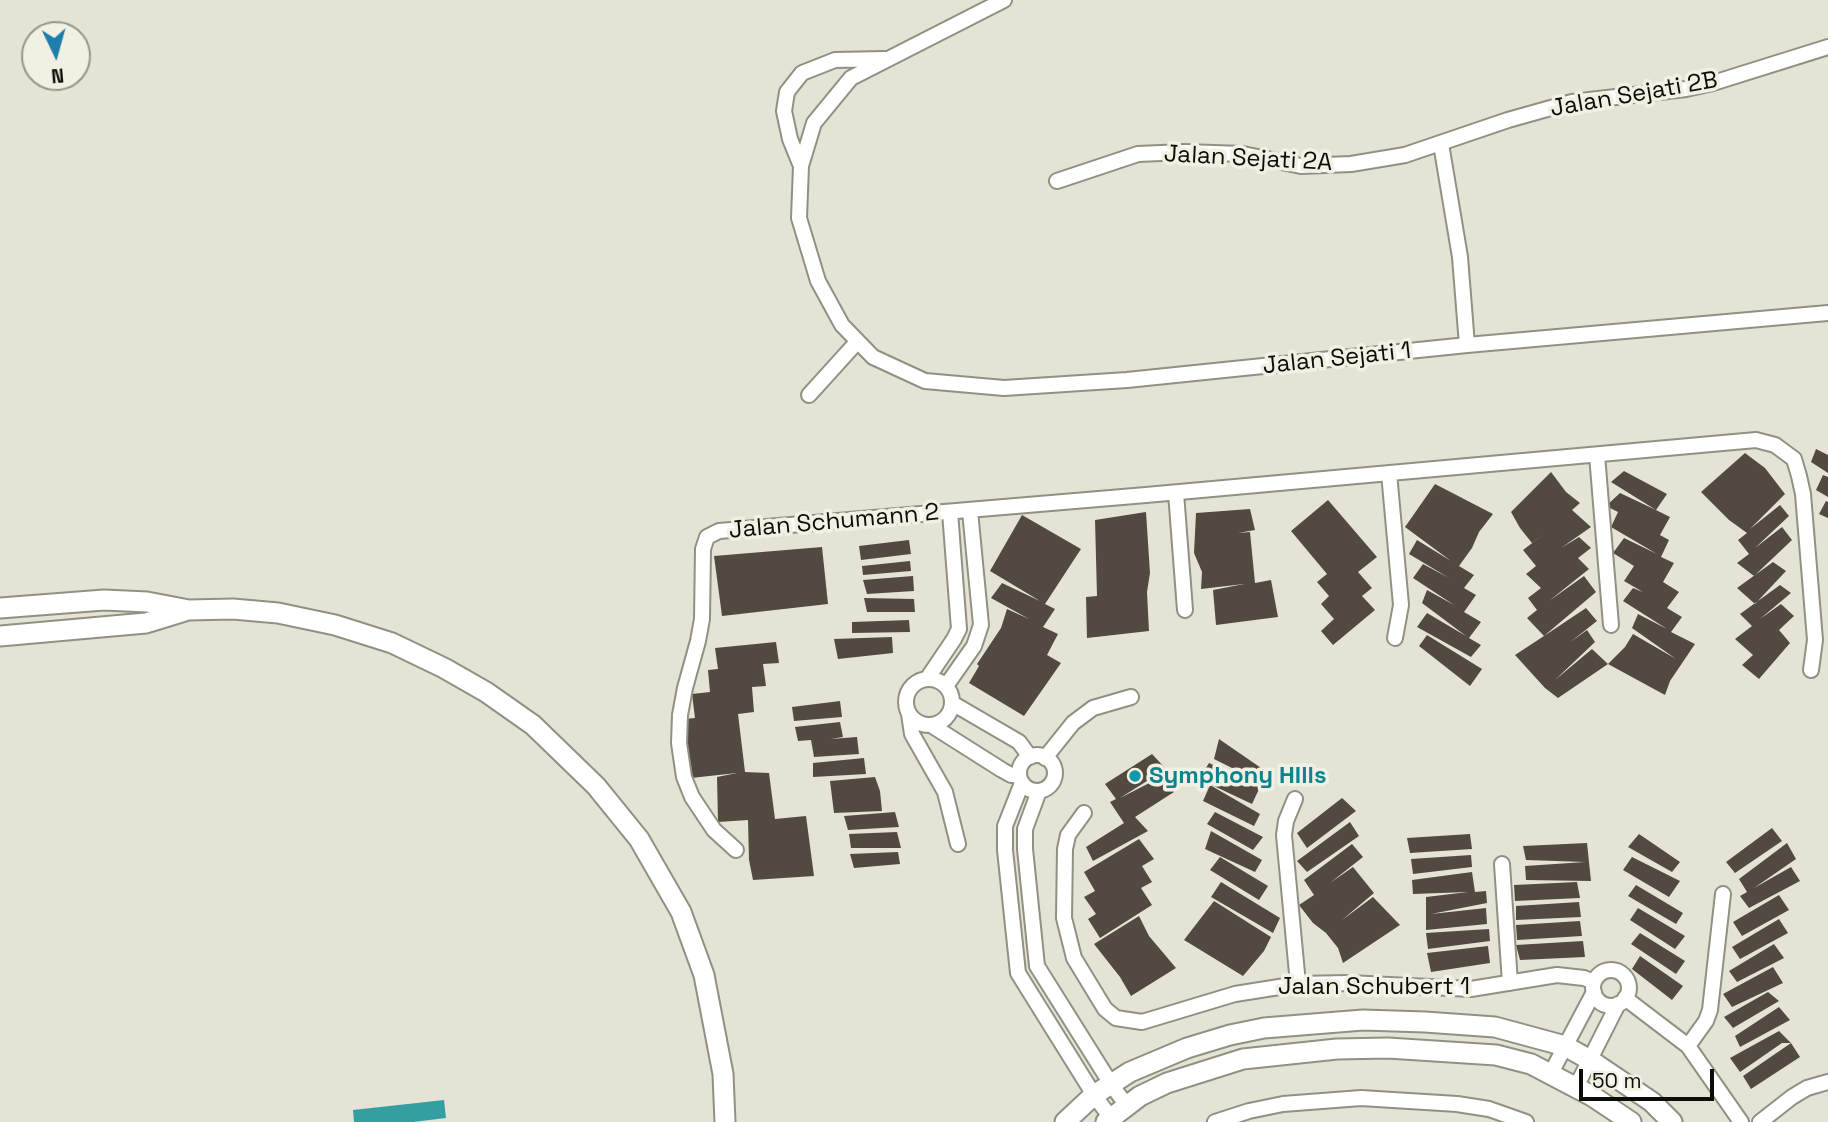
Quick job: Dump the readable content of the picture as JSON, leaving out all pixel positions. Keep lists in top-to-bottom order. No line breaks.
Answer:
{"streets":{"street":["Jalan Sejati 2B","Jalan Sejati 2A","Jalan Sejati 1","Jalan Schumann 2","Jalan Schubert 1"]},"crossings":[["Jalan Sejati 2B","Jalan Sejati 2A"]],"places":["Symphony HIlls"],"scale_bar":"50 m","north":"bottom"}
